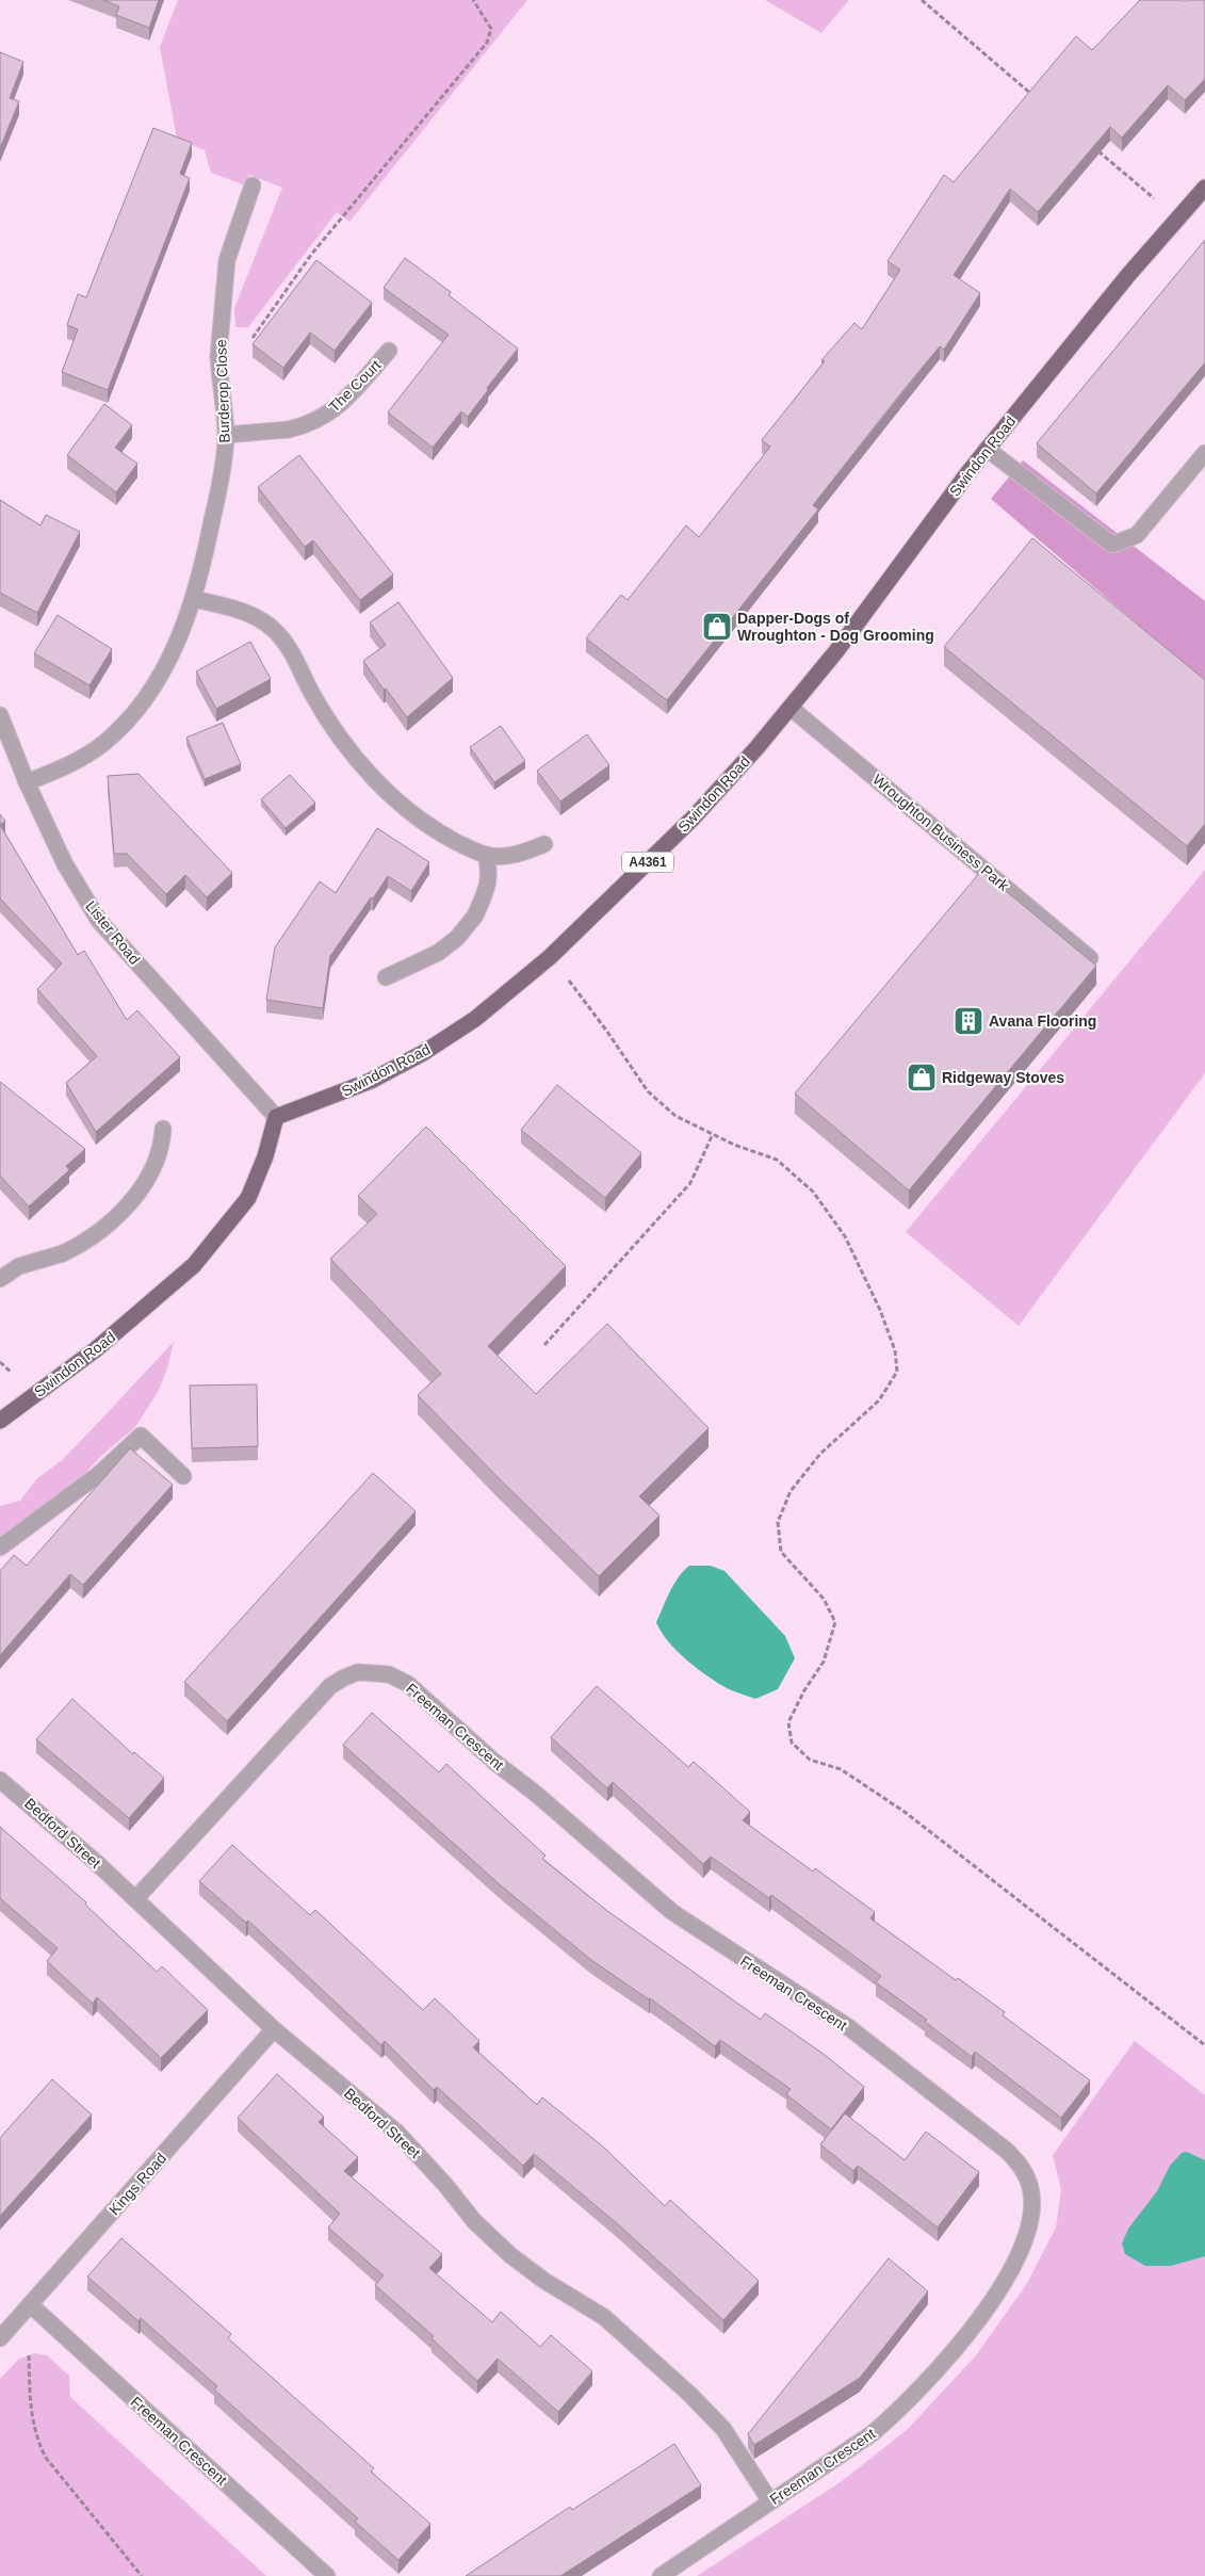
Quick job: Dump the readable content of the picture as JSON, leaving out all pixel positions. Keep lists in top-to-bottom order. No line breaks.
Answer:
{"streets":{"main road":["Swindon Road","A4361"],"street":["The Court","Burderop Close","Wroughton Business Park","Lister Road","Freeman Crescent","Bedford Street","Kings Road"]},"crossings":[["The Court","Burderop Close"],["Burderop Close","Lister Road"],["Swindon Road","Wroughton Business Park"],["Swindon Road","Lister Road"],["Freeman Crescent","Bedford Street"],["Freeman Crescent","Kings Road"],["Bedford Street","Kings Road"]],"places":{"shop":["Dapper-Dogs of Wroughton - Dog Grooming","Ridgeway Stoves"],"building":["Avana Flooring"]}}
